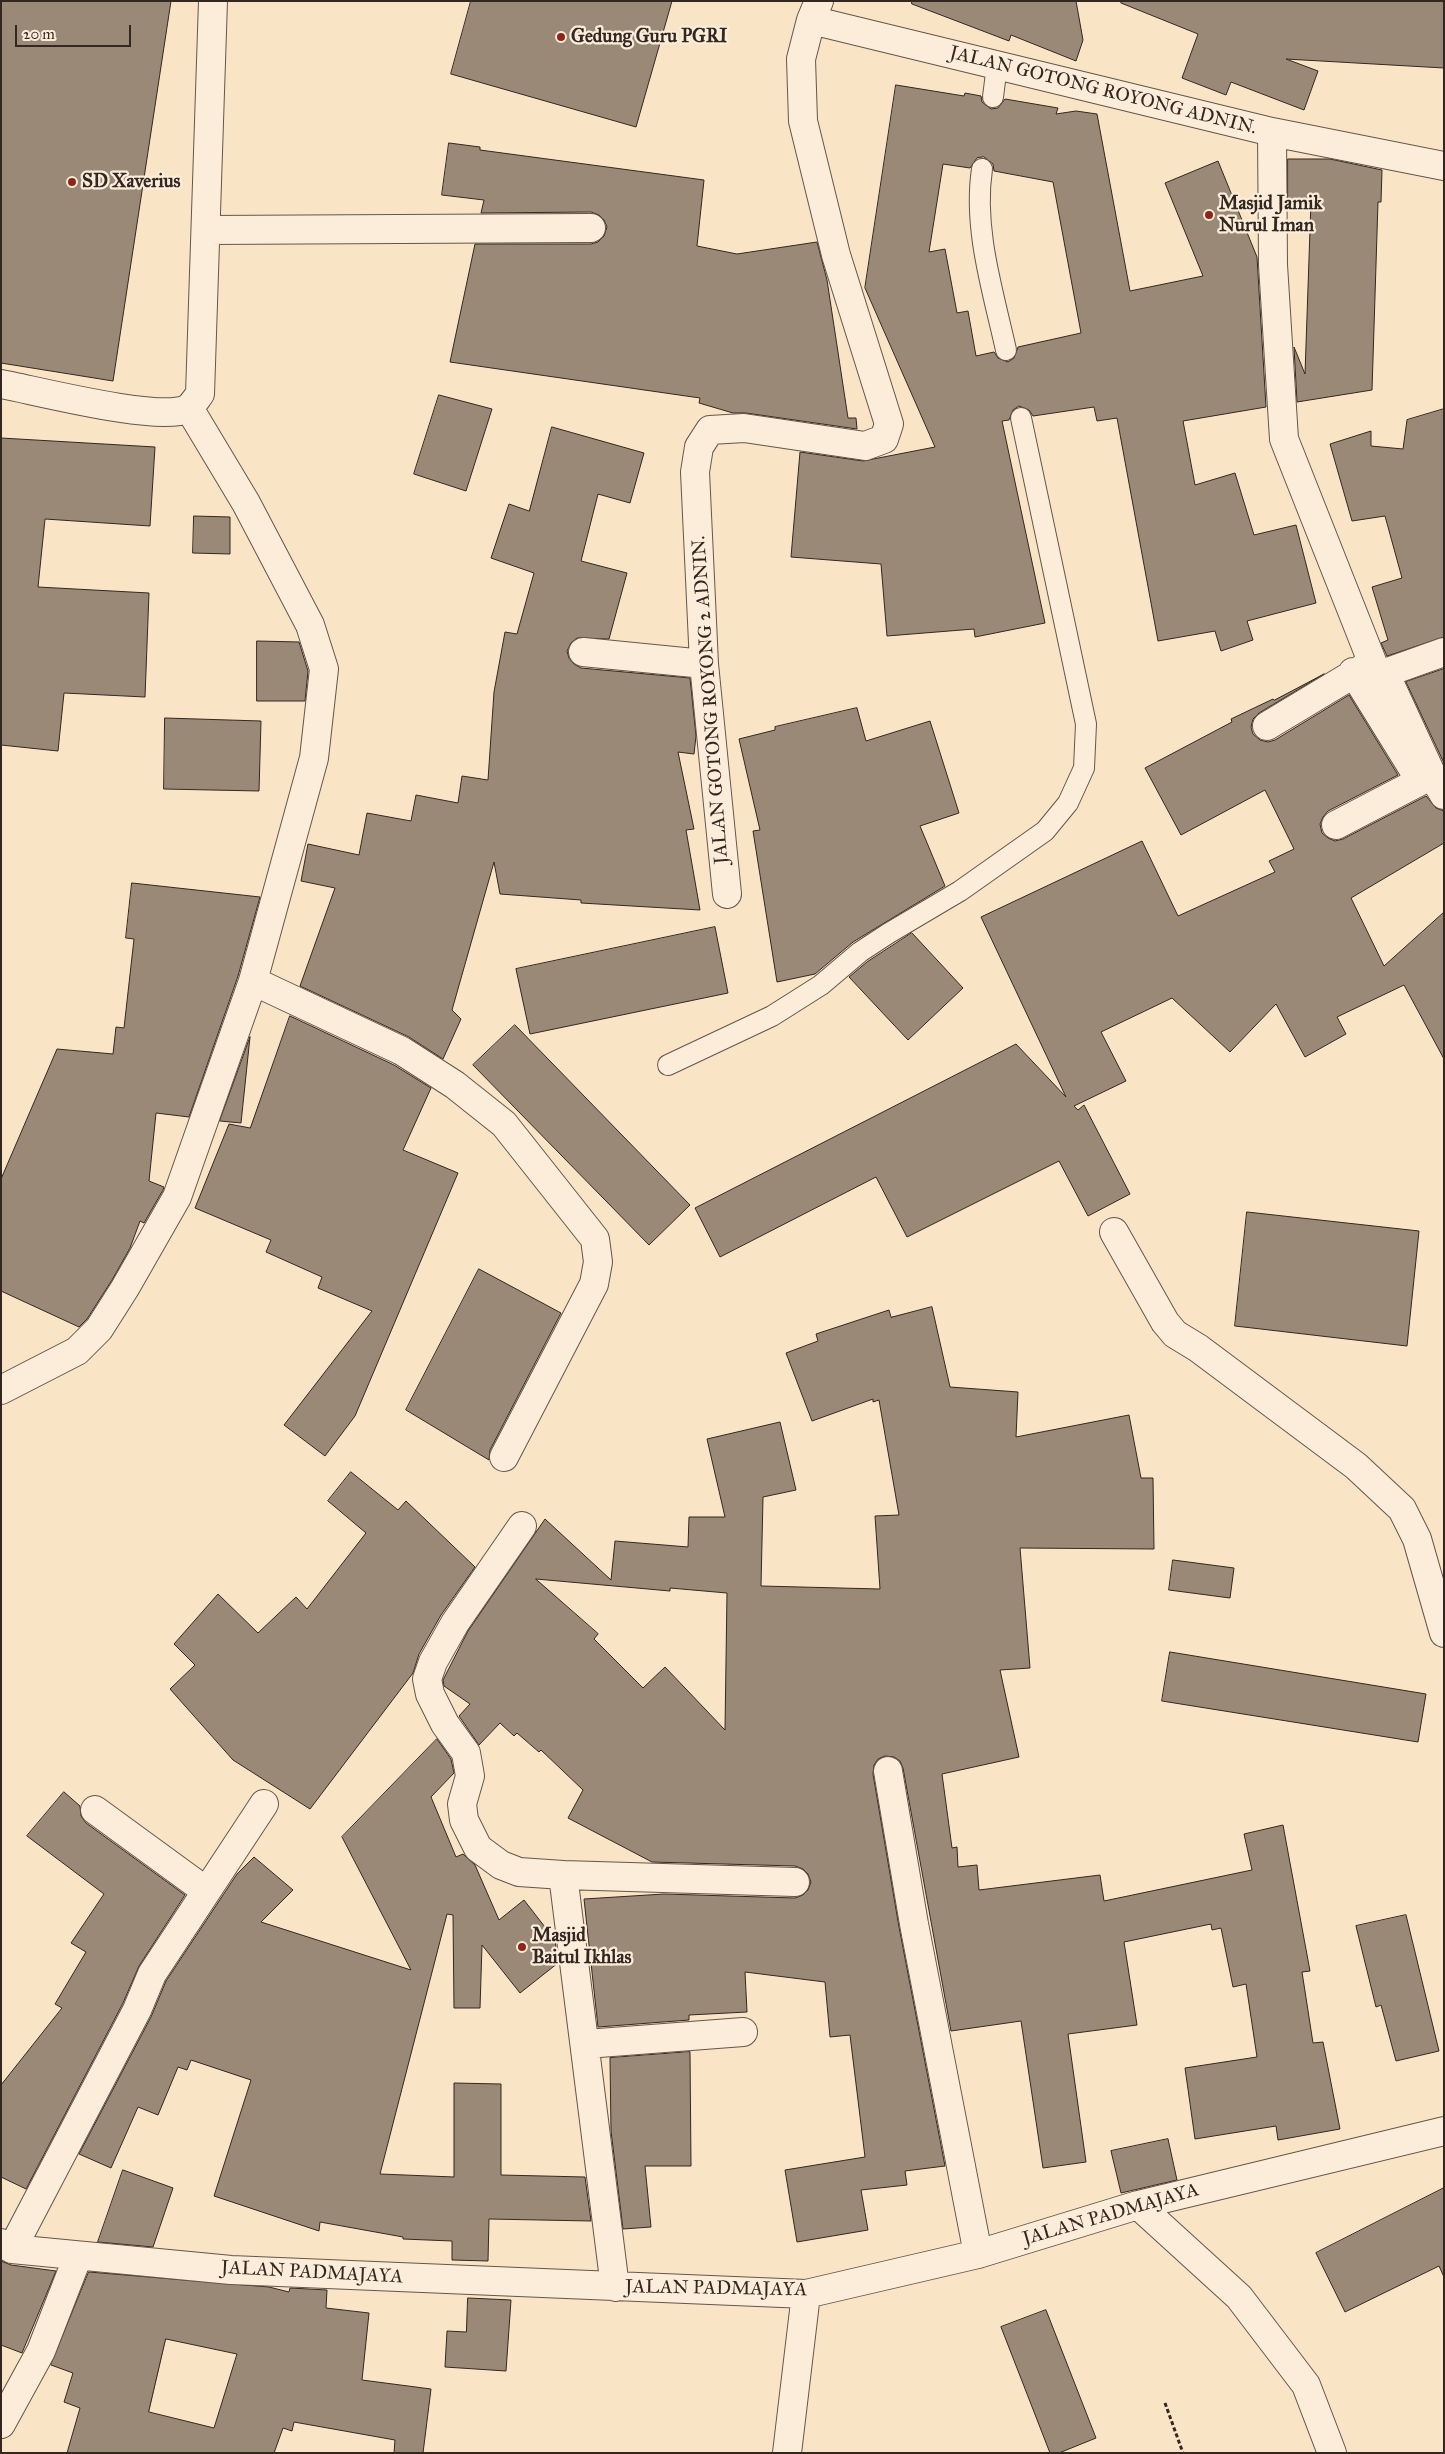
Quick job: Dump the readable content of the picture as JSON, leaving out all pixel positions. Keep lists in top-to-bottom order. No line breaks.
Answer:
{"streets":{"street":["JALAN GOTONG ROYONG ADNIN.","JALAN GOTONG ROYONG 2 ADNIN.","JALAN PADMAJAYA"]},"crossings":[["JALAN GOTONG ROYONG ADNIN.","JALAN GOTONG ROYONG 2 ADNIN."]],"places":["Gedung Guru PGRI","SD Xaverius","Masjid Jamik Nurul Iman","Masjid Baitul Ikhlas"],"scale_bar":"20 m"}
